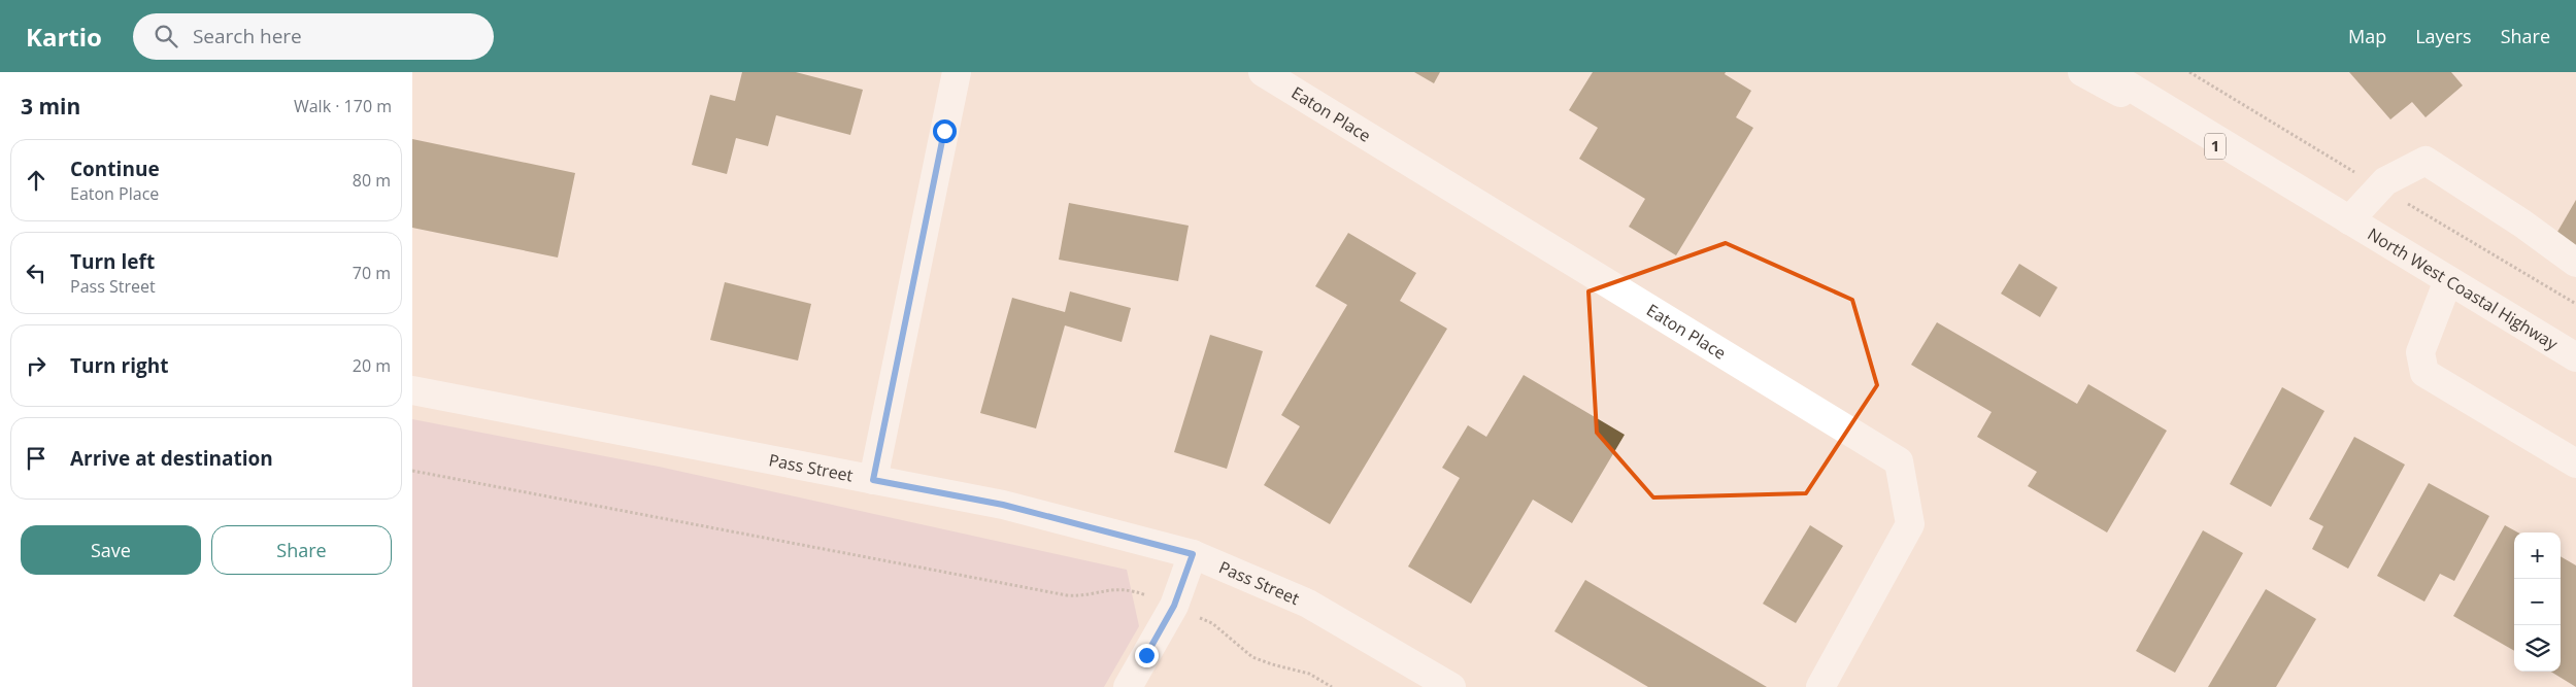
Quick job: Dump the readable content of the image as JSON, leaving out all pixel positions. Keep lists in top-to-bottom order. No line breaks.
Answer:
{"streets":{"main road":["Eaton Place","1","North West Coastal Highway","Pass Street"]},"page":{"header":"Kartio","search":"Search here","nav":["Map","Layers","Share"],"heading":["3 min","Walk · 170 m"],"list":[["Continue","Eaton Place","80 m"],["Turn left","Pass Street","70 m"],["Turn right","20 m"],"Arrive at destination"],"buttons":["Save","Share"],"map_buttons":["+","−"]}}
